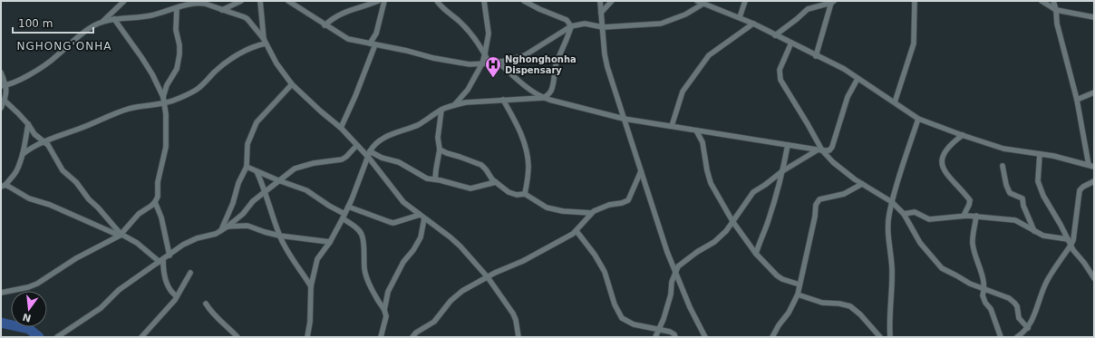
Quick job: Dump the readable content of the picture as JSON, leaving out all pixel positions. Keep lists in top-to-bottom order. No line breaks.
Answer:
{"districts":["NGHONG'ONHA"],"places":{"hospital":["Nghonghonha Dispensary"]},"scale_bar":"100 m","north":"bottom"}
